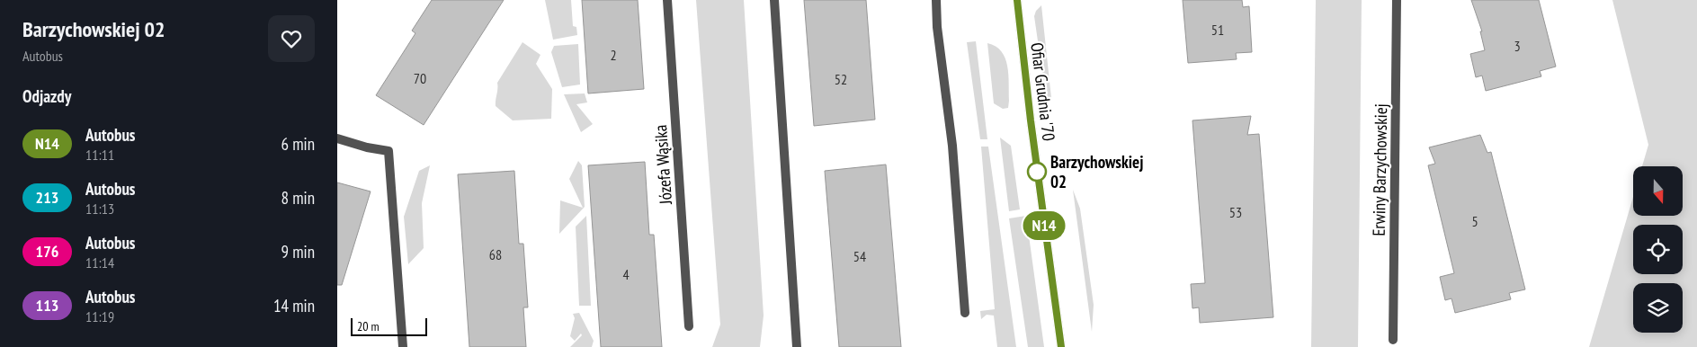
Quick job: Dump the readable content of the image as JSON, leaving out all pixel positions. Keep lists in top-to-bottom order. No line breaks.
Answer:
{"streets":{"street":["Ofiar Grudnia '70","Józefa Wąsika","Erwiny Barzychowskiej"]},"places":["Barzychowskiej 02"],"lines":["bus line N14"],"house_numbers":["51","3","2","70","52","53","5","68","54","4"],"scale_bar":"20 m","north":"bottom","page":{"heading":[["Barzychowskiej 02","Autobus"],"Odjazdy"],"on_map":"N14","list":[{"mark":"N14","name":"Autobus","note":"11:11","value":"6 min"},{"mark":"213","name":"Autobus","note":"11:13","value":"8 min"},{"mark":"176","name":"Autobus","note":"11:14","value":"9 min"},{"mark":"113","name":"Autobus","note":"11:19","value":"14 min"}],"scale":"20 m"}}
